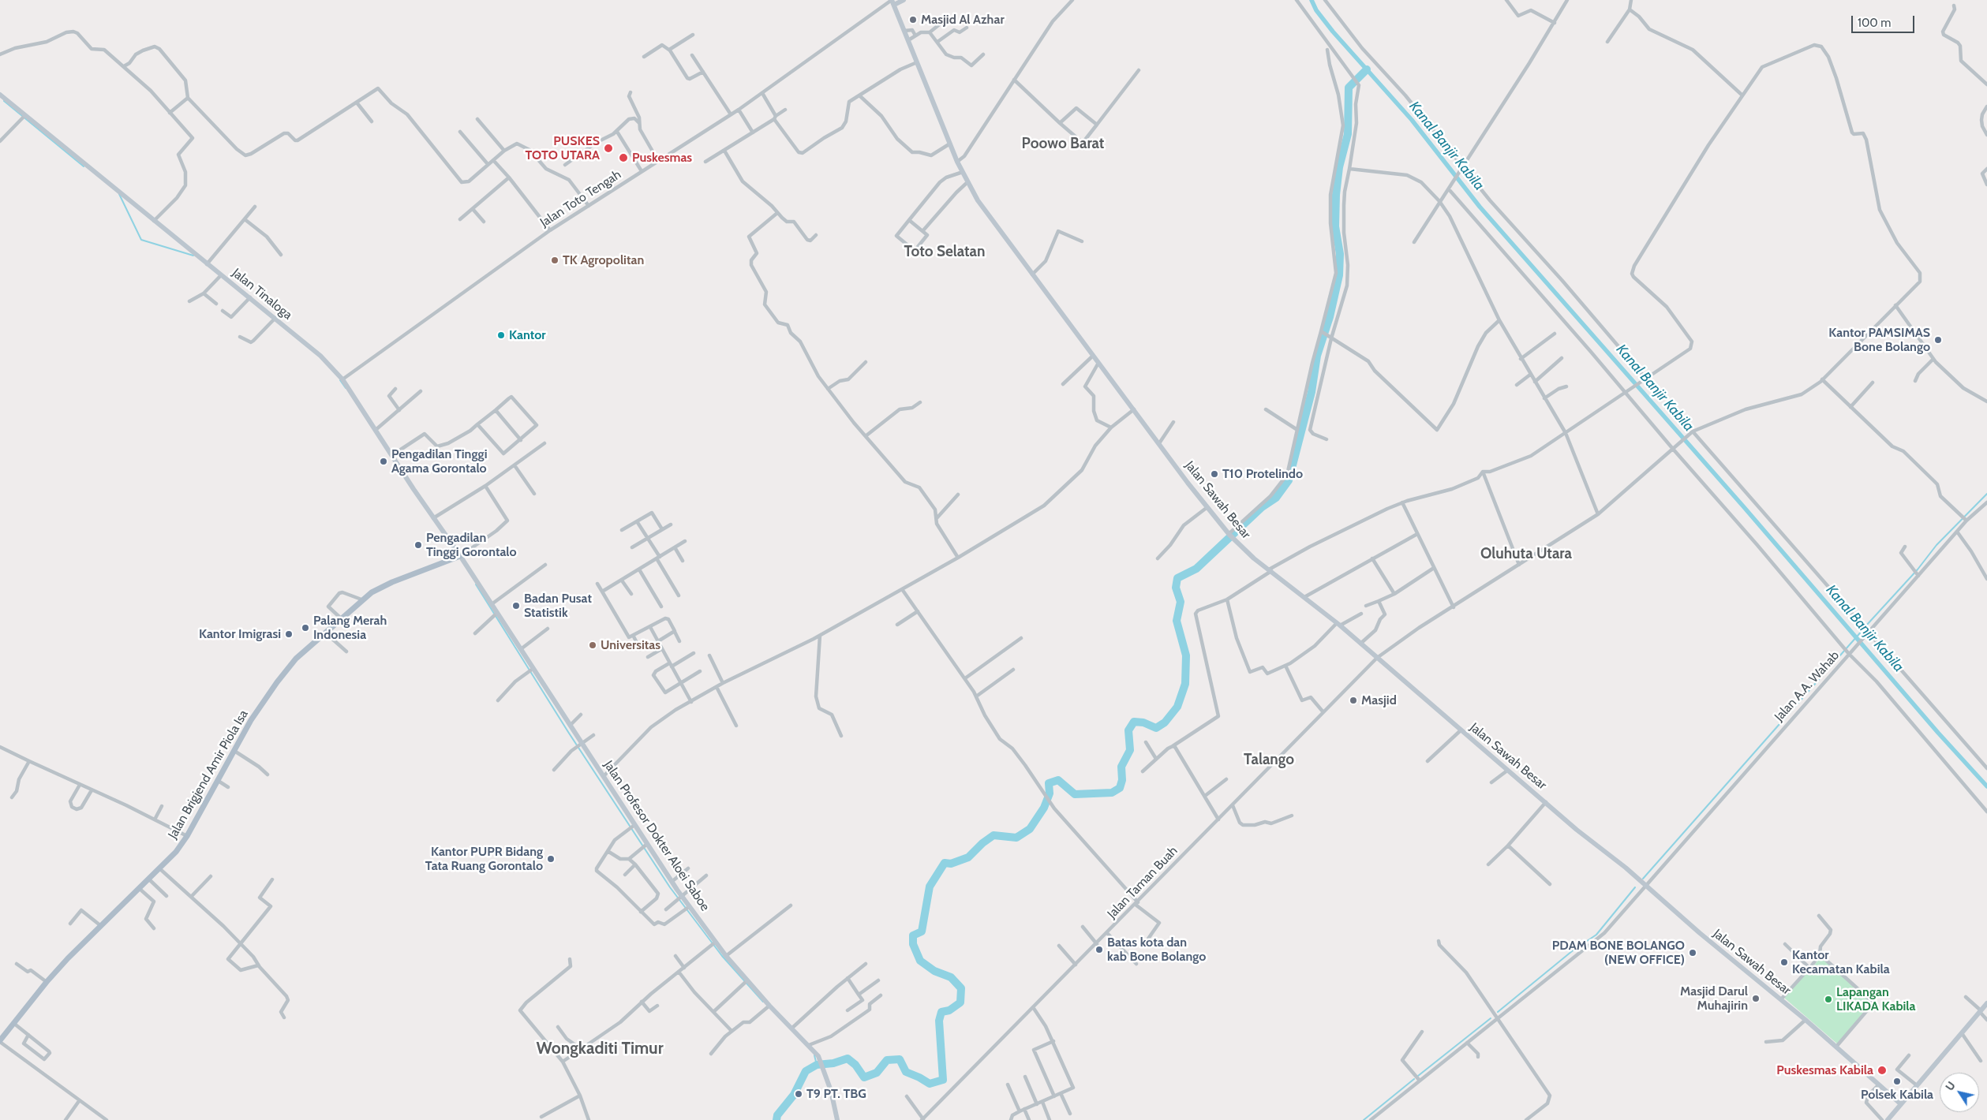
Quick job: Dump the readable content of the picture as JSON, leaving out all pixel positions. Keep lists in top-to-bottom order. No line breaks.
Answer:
{"streets":{"main road":["Jalan Tinaloga","Jalan Sawah Besar","Jalan Brigjend Amir Piola Isa","Jalan Profesor Dokter Aloei Saboe"],"street":["Jalan Toto Tengah","Jalan A.A. Wahab","Jalan Taman Buah"]},"crossings":[["Jalan Toto Tengah","Jalan Tinaloga"],["Jalan Toto Tengah","Jalan Sawah Besar"],["Jalan Tinaloga","Jalan Brigjend Amir Piola Isa"],["Jalan Tinaloga","Jalan Profesor Dokter Aloei Saboe"],["Jalan Sawah Besar","Jalan A.A. Wahab"],["Jalan Sawah Besar","Jalan Taman Buah"],["Jalan Brigjend Amir Piola Isa","Jalan Profesor Dokter Aloei Saboe"]],"districts":["Poowo Barat","Toto Selatan","Oluhuta Utara","Talango","Wongkaditi Timur"],"water":["Kanal Banjir Kabila"],"places":["Masjid Al Azhar","PUSKES TOTO UTARA","Puskesmas","TK Agropolitan","Kantor","Kantor PAMSIMAS Bone Bolango","Pengadilan Tinggi Agama Gorontalo","T10 Protelindo","Pengadilan Tinggi Gorontalo","Badan Pusat Statistik","Palang Merah Indonesia","Kantor Imigrasi","Universitas","Masjid","Kantor PUPR Bidang Tata Ruang Gorontalo","Batas kota dan kab Bone Bolango","PDAM BONE BOLANGO (NEW OFFICE)","Kantor Kecamatan Kabila","Masjid Darul Muhajirin","Lapangan LIKADA Kabila","Puskesmas Kabila","Polsek Kabila","T9 PT. TBG"],"scale_bar":"100 m","north":"top left"}
